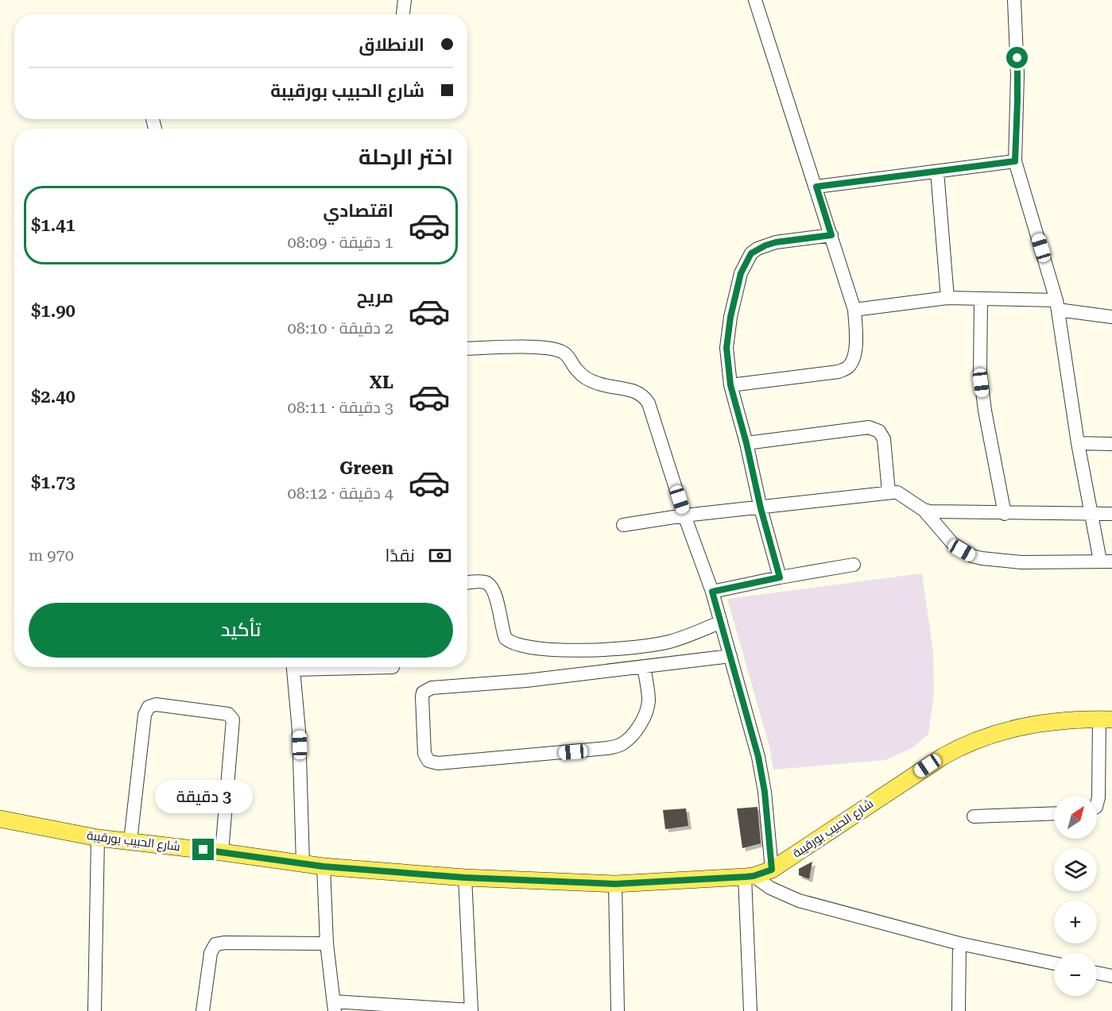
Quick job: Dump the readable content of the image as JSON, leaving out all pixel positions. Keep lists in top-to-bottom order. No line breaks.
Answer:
{"streets":{"main road":["شارع الحبيب بورقيبة"]},"north":"top right","page":{"banner":["الانطلاق","شارع الحبيب بورقيبة"],"heading":"اختر الرحلة","list":[{"name":"اقتصادي","note":"1 دقيقة · 08:09","value":"$1.41"},{"name":"مريح","note":"2 دقيقة · 08:10","value":"$1.90"},{"name":"XL","note":"3 دقيقة · 08:11","value":"$2.40"},{"name":"Green","note":"4 دقيقة · 08:12","value":"$1.73"}],"pay":["نقدًا","970 m"],"buttons":"تأكيد","bubble":"3 دقيقة","map_buttons":["+","−"]}}
